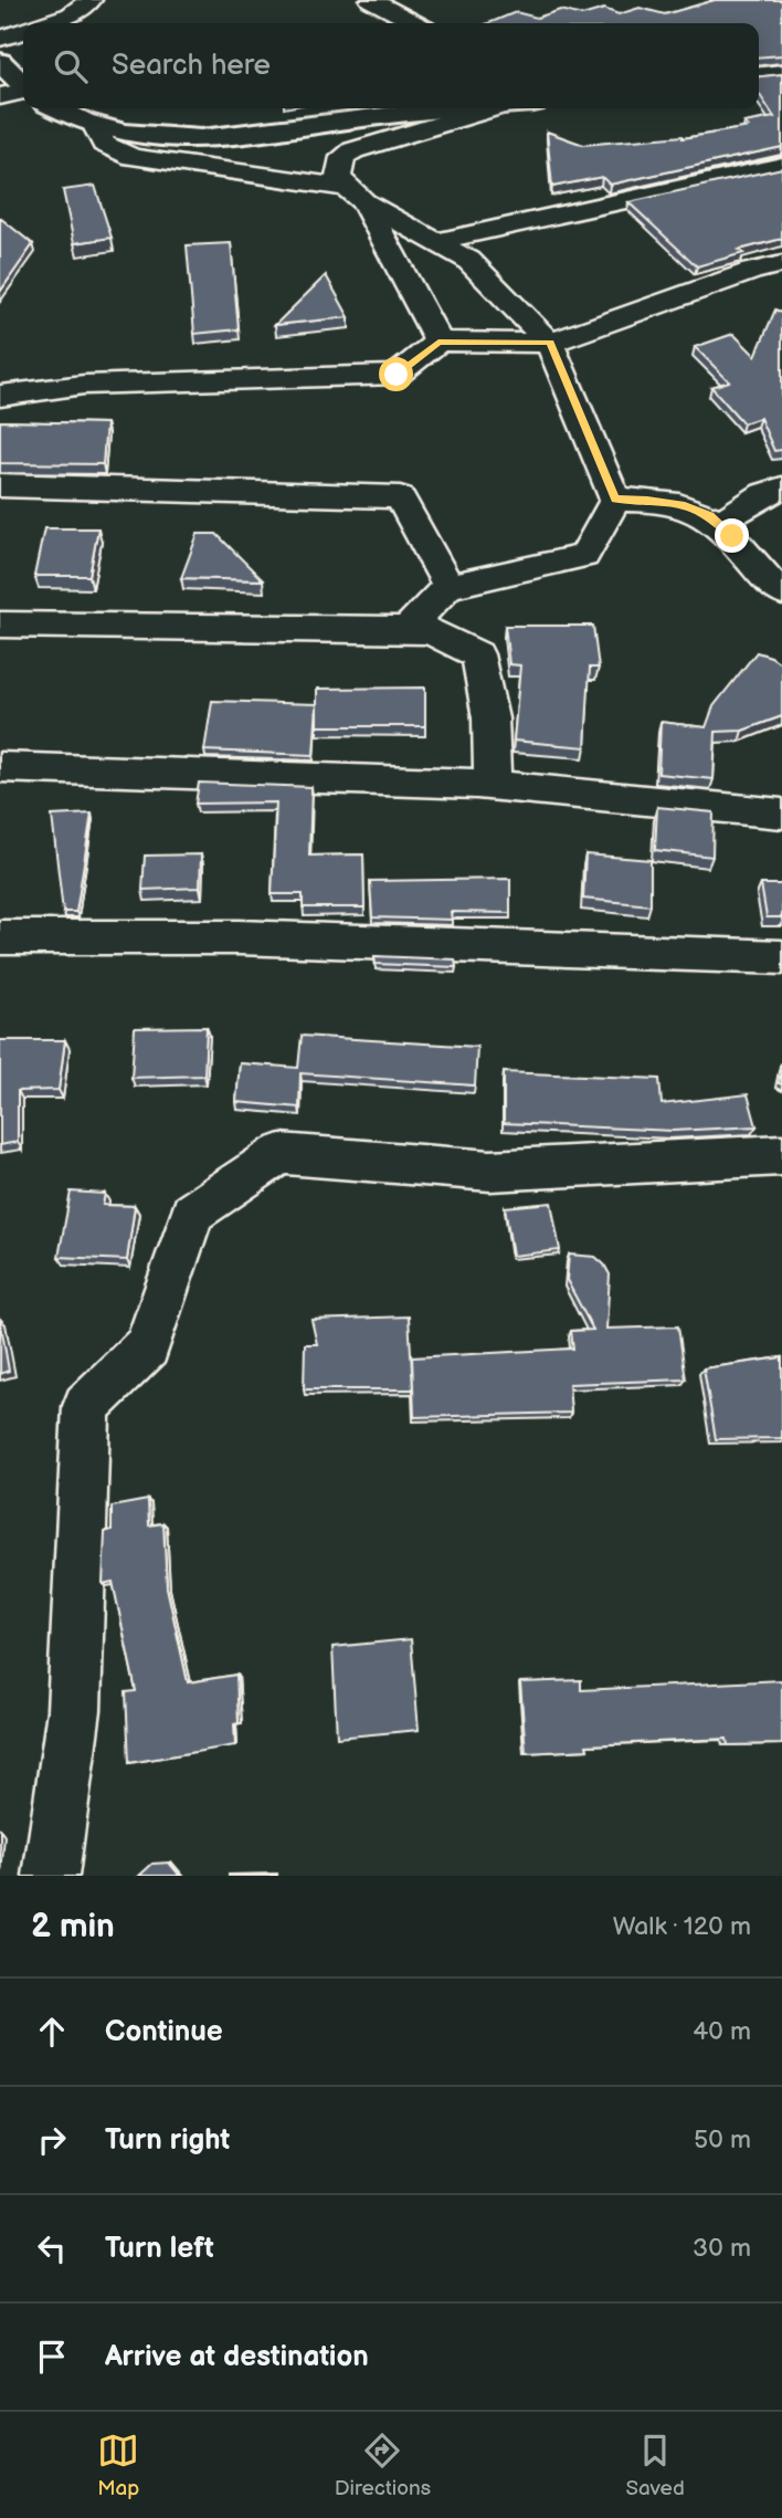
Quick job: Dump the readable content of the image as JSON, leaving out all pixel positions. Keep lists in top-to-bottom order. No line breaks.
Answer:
{"page":{"search":"Search here","heading":["2 min","Walk · 120 m"],"list":[["Continue","40 m"],["Turn right","50 m"],["Turn left","30 m"],"Arrive at destination"],"nav":["Map","Directions","Saved"]}}
